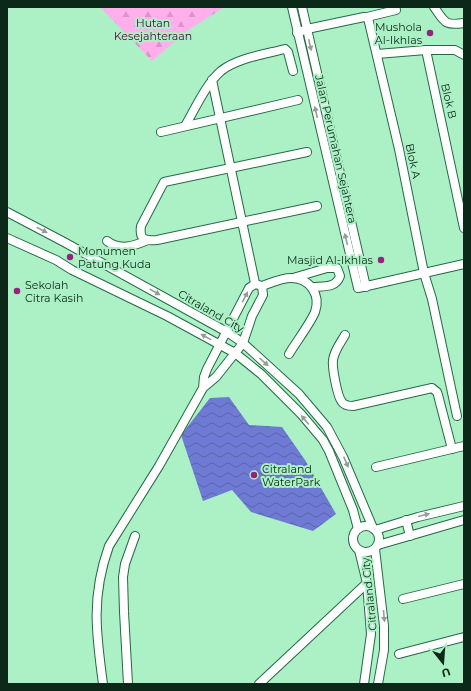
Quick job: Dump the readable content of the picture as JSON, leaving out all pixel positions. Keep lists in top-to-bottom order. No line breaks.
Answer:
{"streets":{"street":["Blok B","Jalan Perumahan Sejahtera","Blok A","Citraland City"]},"parks":["Hutan Kesejahteraan"],"places":["Mushola Al-Ikhlas","Monumen Patung Kuda","Masjid Al-Ikhlas","Sekolah Citra Kasih","Citraland WaterPark"],"north":"bottom"}
